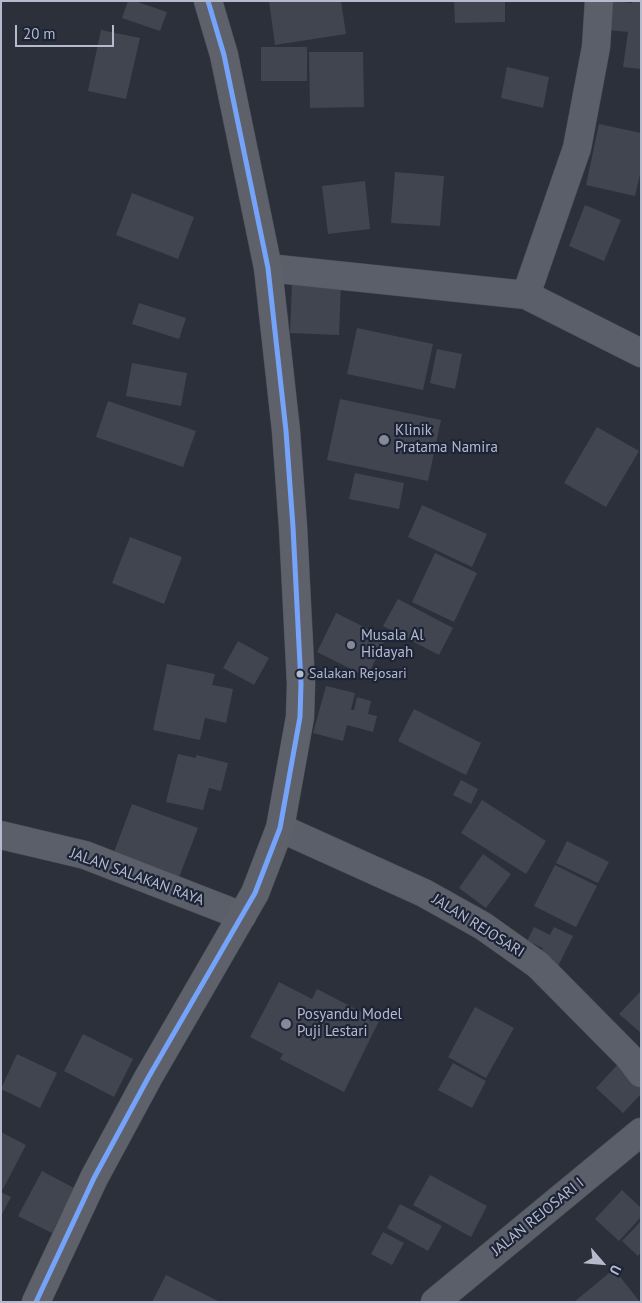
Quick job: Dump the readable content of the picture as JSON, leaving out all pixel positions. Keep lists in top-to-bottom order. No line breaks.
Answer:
{"streets":{"street":["JALAN SALAKAN RAYA","JALAN REJOSARI","JALAN REJOSARI I"]},"places":["Klinik Pratama Namira","Musala Al Hidayah","Salakan Rejosari","Posyandu Model Puji Lestari"],"scale_bar":"20 m","north":"bottom right"}
